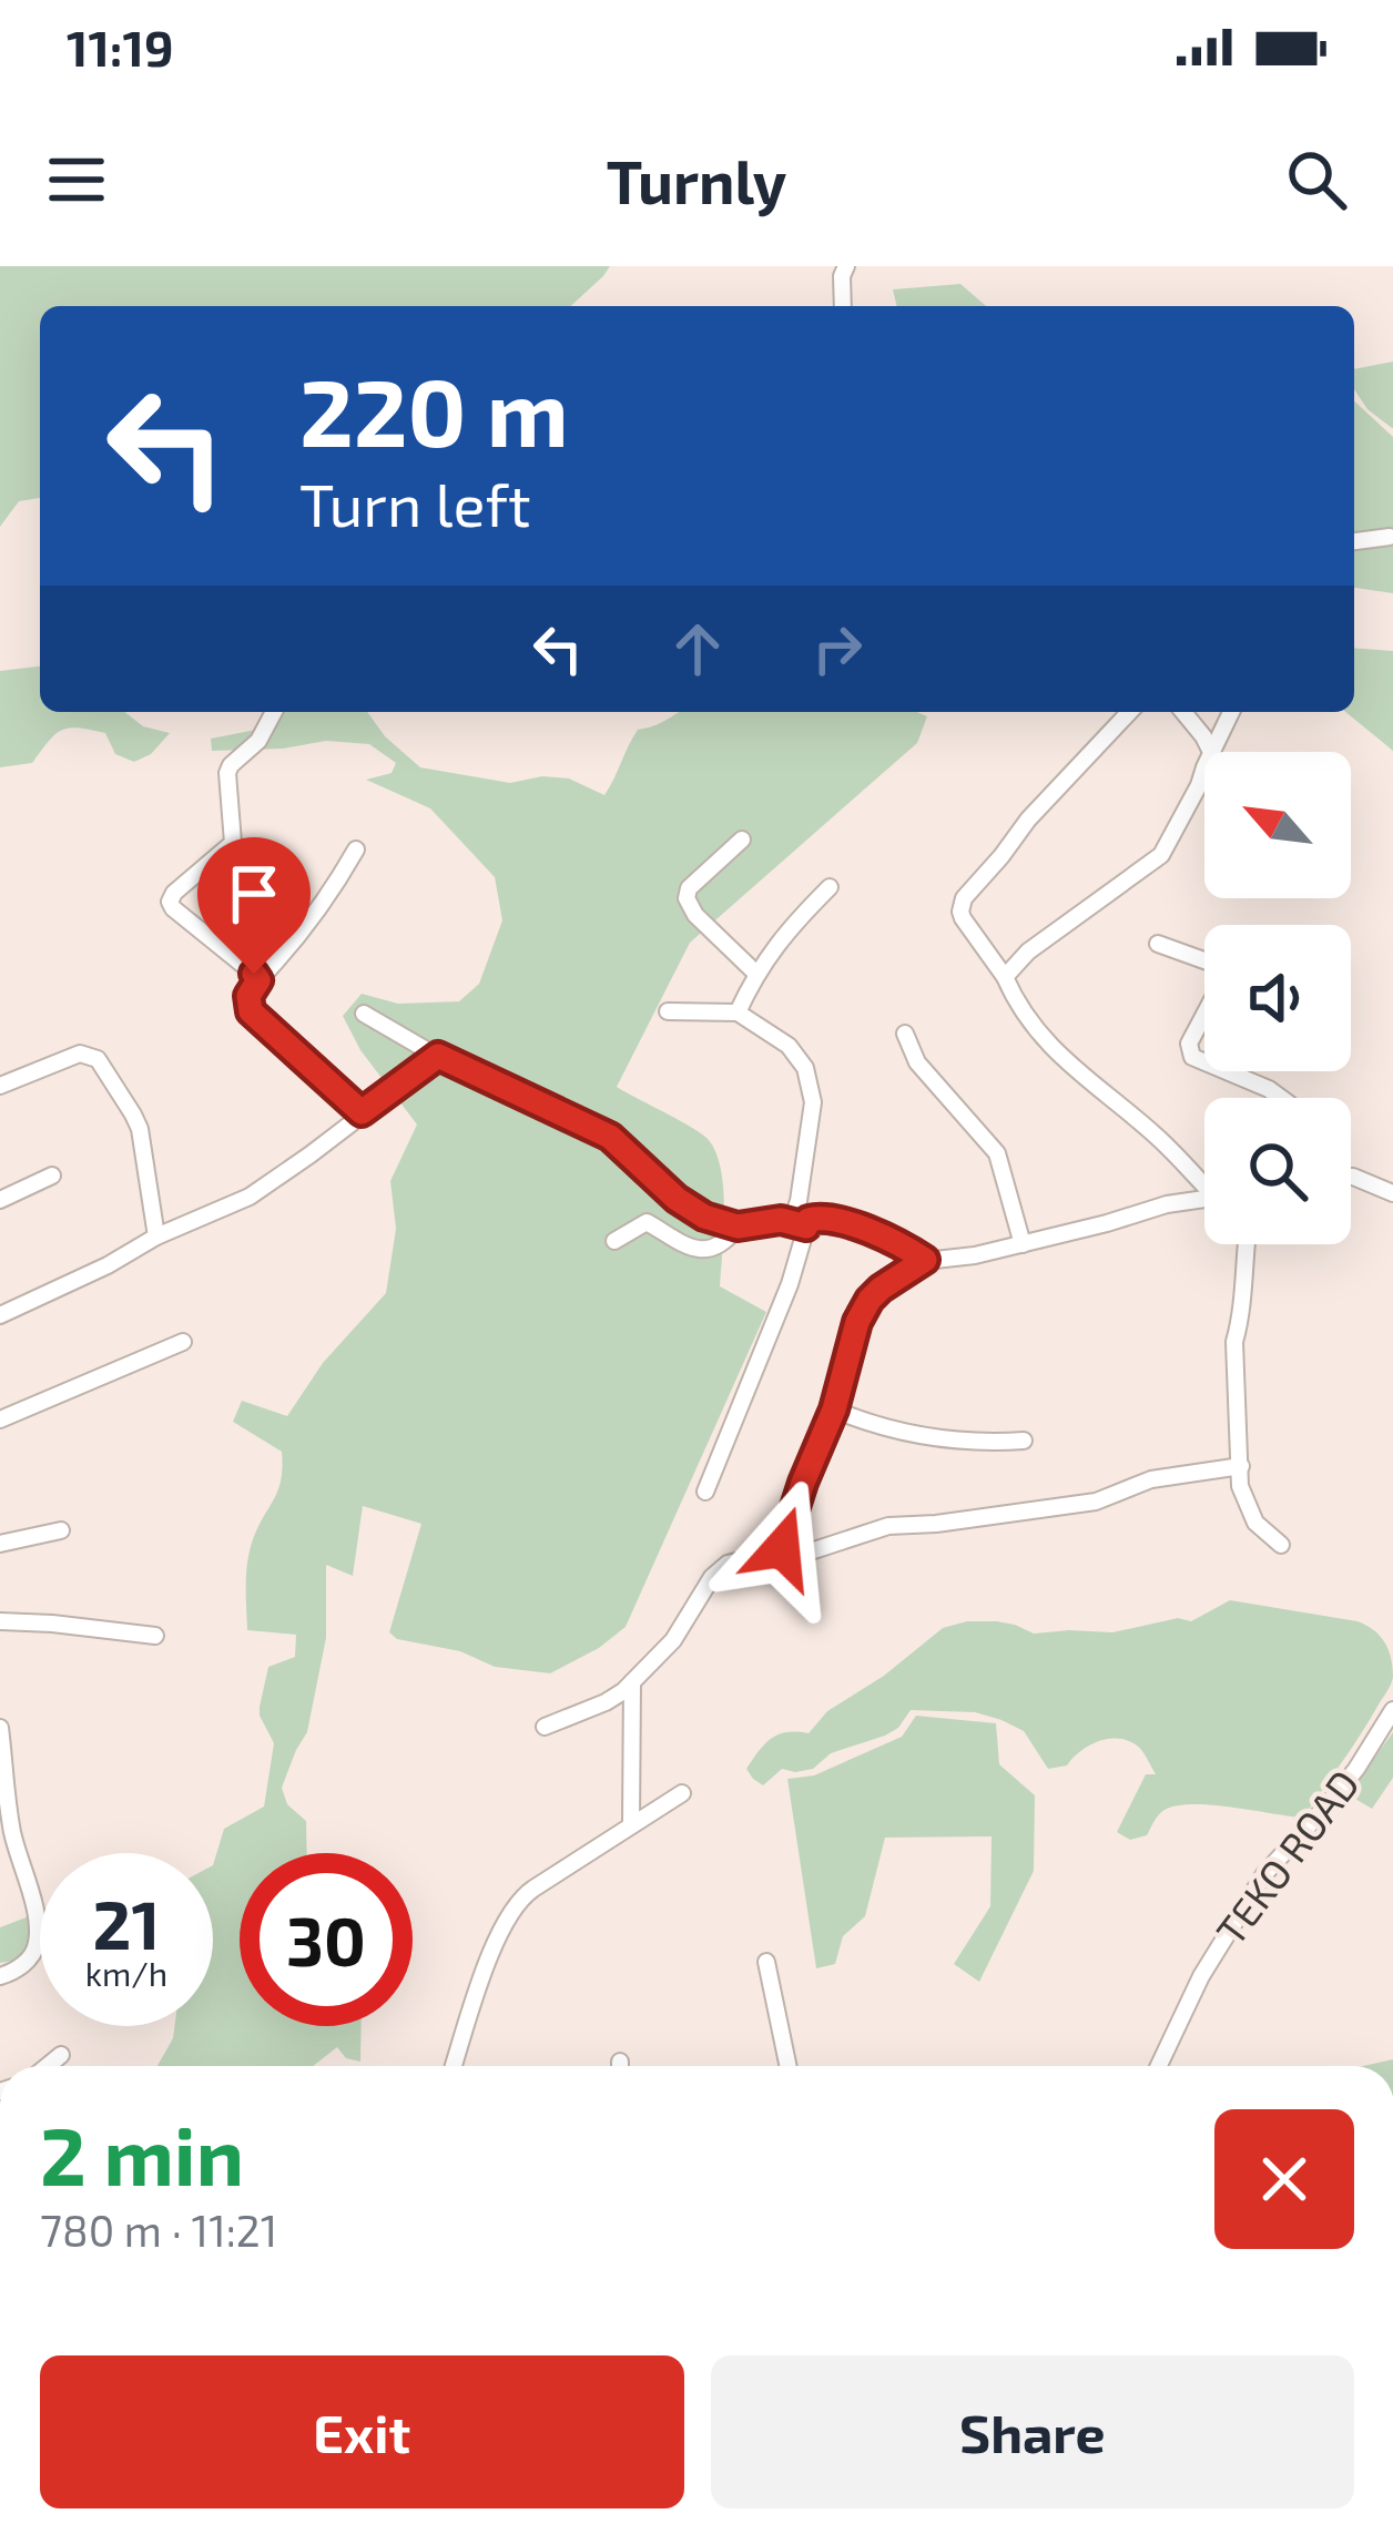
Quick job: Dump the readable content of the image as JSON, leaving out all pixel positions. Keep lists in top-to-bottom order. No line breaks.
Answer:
{"streets":{"street":["TEKO ROAD"]},"north":"top left","page":{"status":"11:19","header":"Turnly","turn":["220 m","Turn left"],"speed":"21 km/h","limit":"30","heading":["2 min","780 m · 11:21"],"buttons":["Exit","Share"]}}
